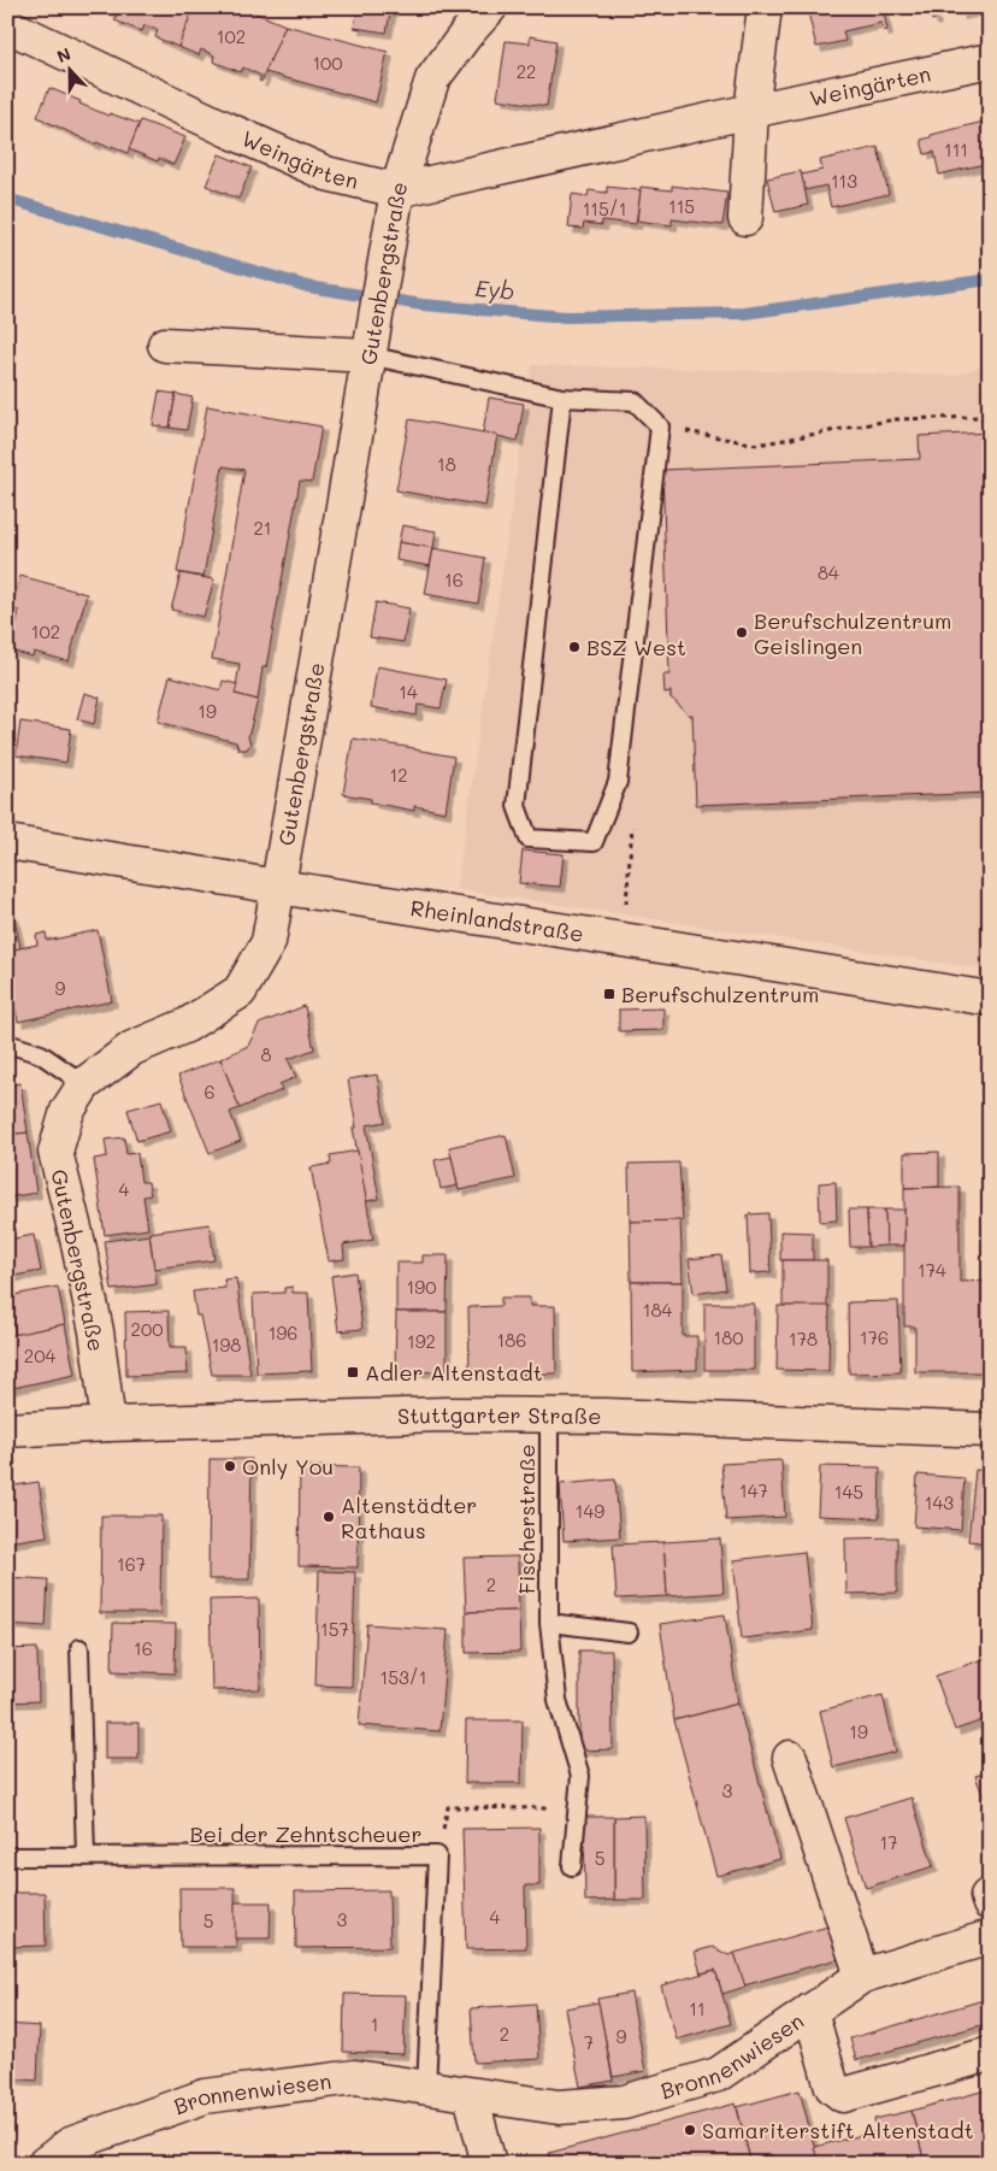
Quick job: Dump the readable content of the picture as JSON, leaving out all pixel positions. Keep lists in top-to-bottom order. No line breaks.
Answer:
{"streets":{"street":["Weingärten","Gutenbergstraße","Rheinlandstraße","Stuttgarter Straße","Bronnenwiesen"],"lane":["Fischerstraße","Bei der Zehntscheuer"]},"crossings":[["Weingärten","Gutenbergstraße"],["Gutenbergstraße","Rheinlandstraße"],["Gutenbergstraße","Stuttgarter Straße"],["Stuttgarter Straße","Fischerstraße"],["Bei der Zehntscheuer","Bronnenwiesen"]],"water":["Eyb"],"places":{"other":["Berufschulzentrum Geislingen","BSZ West","Only You","Altenstädter Rathaus","Samariterstift Altenstadt"],"transit":["Berufschulzentrum","Adler Altenstadt"]},"house_numbers":["102","100","22","111","113","115","115/1","18","21","84","16","102","14","19","12","9","8","6","4","174","190","184","200","196","180","176","178","186","192","198","204","147","145","143","149","167","2","157","16","153/1","19","3","17","5","4","3","5","11","1","2","9","7"],"north":"top"}
